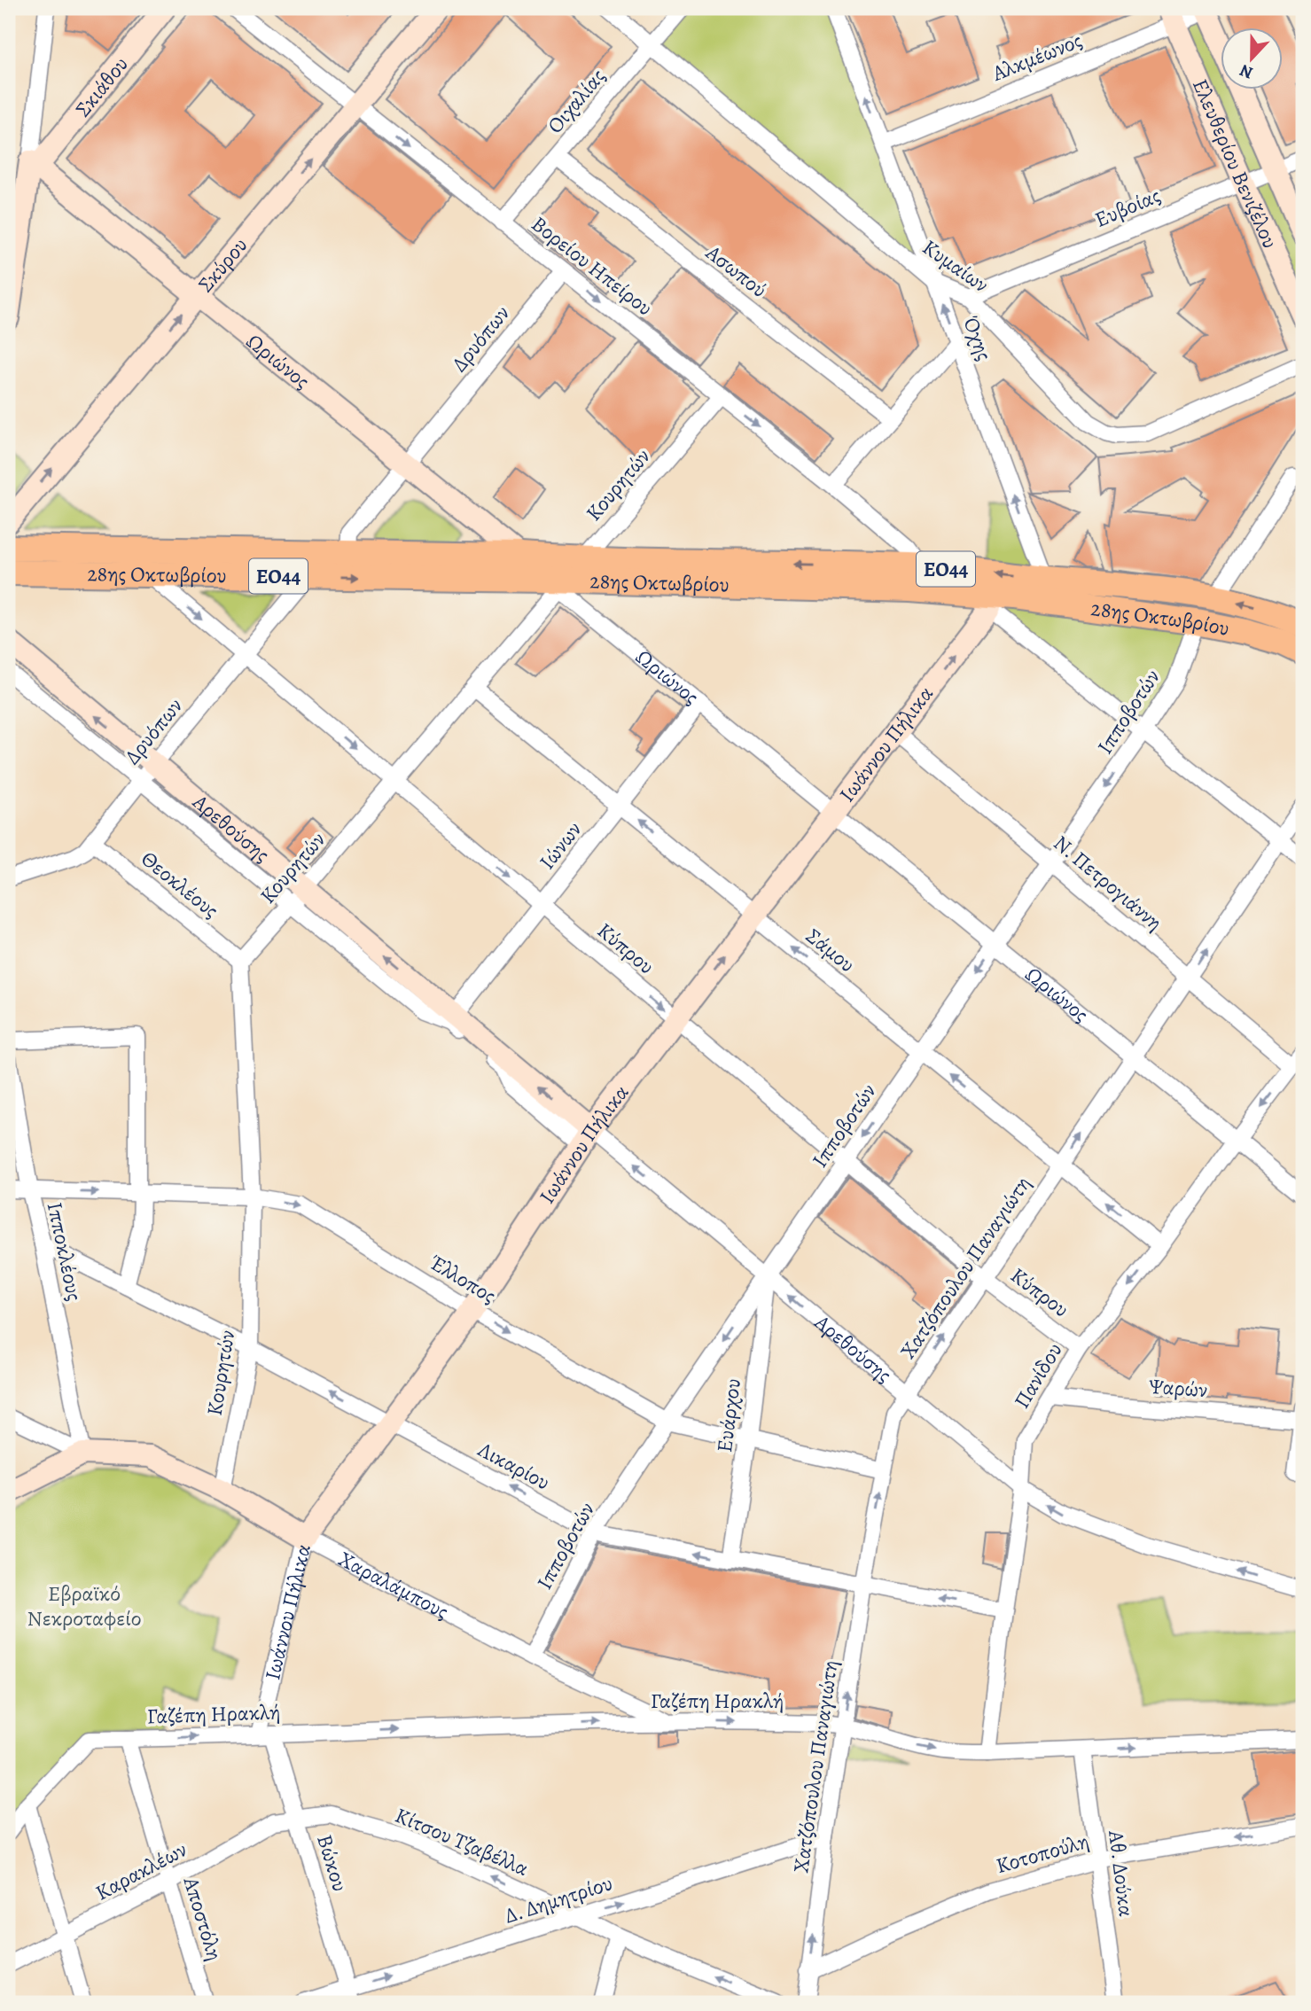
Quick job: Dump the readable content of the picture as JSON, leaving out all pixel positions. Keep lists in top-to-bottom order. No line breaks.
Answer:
{"streets":{"main road":["ΕΟ44","28ης Οκτωβρίου"],"street":["Αλκμέωνος","Σκιάθου","Οιχαλίας","Ελευθερίου Βενιζέλου","Ευβοίας","Σκύρου","Βορείου Ηπείρου","Κυμαίων","Ασωπού","Δρυόπων","Όχης","Ωριώνος","Κουρητών","Ιπποβοτών","Ιωάννου Πήλικα","Αρεθούσης","Ιώνων","Ν. Πετρογιάννη","Θεοκλέους","Κύπρου","Σάμου","Ιπποκλέους","Χατζόπουλου Παναγιώτη","Έλλοπος","Πανίδου","Ψαρών","Ευάρχου","Λικαρίου","Χαραλάμπους","Γαζέπη Ηρακλή","Κίτσου Τζαβέλλα","Κοτοπούλη","Βώκου","Καρακλέων","Αθ. Δούκα","Δ. Δημητρίου","Αποστόλη"]},"crossings":[["Αλκμέωνος","Ελευθερίου Βενιζέλου"],["Αλκμέωνος","Όχης"],["Σκιάθου","Ωριώνος"],["Οιχαλίας","Βορείου Ηπείρου"],["Οιχαλίας","Κυμαίων"],["Οιχαλίας","Ασωπού"],["Ελευθερίου Βενιζέλου","Ευβοίας"],["Ευβοίας","Κυμαίων"],["Σκύρου","Βορείου Ηπείρου"],["Σκύρου","Ωριώνος"],["Βορείου Ηπείρου","Δρυόπων"],["Βορείου Ηπείρου","Κουρητών"],["Βορείου Ηπείρου","28ης Οκτωβρίου"],["Κυμαίων","Όχης"],["Δρυόπων","Ωριώνος"],["Δρυόπων","28ης Οκτωβρίου"],["Δρυόπων","Αρεθούσης"],["Δρυόπων","Θεοκλέους"],["Δρυόπων","Κύπρου"],["Όχης","28ης Οκτωβρίου"],["Ωριώνος","Κουρητών"],["Ωριώνος","28ης Οκτωβρίου"],["Ωριώνος","Ιπποβοτών"],["Ωριώνος","Ιωάννου Πήλικα"],["Ωριώνος","Ιώνων"],["Ωριώνος","Χατζόπουλου Παναγιώτη"],["Ωριώνος","Πανίδου"],["Κουρητών","28ης Οκτωβρίου"],["Κουρητών","Αρεθούσης"],["Κουρητών","Θεοκλέους"],["Κουρητών","Κύπρου"],["Κουρητών","Σάμου"],["Κουρητών","Έλλοπος"],["Κουρητών","Λικαρίου"],["Κουρητών","Χαραλάμπους"],["28ης Οκτωβρίου","Ιπποβοτών"],["28ης Οκτωβρίου","Ιωάννου Πήλικα"],["28ης Οκτωβρίου","Κύπρου"],["Ιπποβοτών","Αρεθούσης"],["Ιπποβοτών","Ν. Πετρογιάννη"],["Ιπποβοτών","Κύπρου"],["Ιπποβοτών","Σάμου"],["Ιπποβοτών","Έλλοπος"],["Ιπποβοτών","Ευάρχου"],["Ιπποβοτών","Λικαρίου"],["Ιπποβοτών","Χαραλάμπους"],["Ιωάννου Πήλικα","Αρεθούσης"],["Ιωάννου Πήλικα","Ν. Πετρογιάννη"],["Ιωάννου Πήλικα","Κύπρου"],["Ιωάννου Πήλικα","Σάμου"],["Ιωάννου Πήλικα","Έλλοπος"],["Ιωάννου Πήλικα","Λικαρίου"],["Ιωάννου Πήλικα","Χαραλάμπους"],["Ιωάννου Πήλικα","Γαζέπη Ηρακλή"],["Ιωάννου Πήλικα","Βώκου"],["Αρεθούσης","Ιώνων"],["Αρεθούσης","Χατζόπουλου Παναγιώτη"],["Αρεθούσης","Πανίδου"],["Αρεθούσης","Ευάρχου"],["Ιώνων","Κύπρου"],["Ιώνων","Σάμου"],["Ν. Πετρογιάννη","Χατζόπουλου Παναγιώτη"],["Ν. Πετρογιάννη","Πανίδου"],["Κύπρου","Χατζόπουλου Παναγιώτη"],["Κύπρου","Πανίδου"],["Σάμου","Χατζόπουλου Παναγιώτη"],["Σάμου","Πανίδου"],["Ιπποκλέους","Έλλοπος"],["Ιπποκλέους","Λικαρίου"],["Ιπποκλέους","Χαραλάμπους"],["Χατζόπουλου Παναγιώτη","Έλλοπος"],["Χατζόπουλου Παναγιώτη","Λικαρίου"],["Χατζόπουλου Παναγιώτη","Γαζέπη Ηρακλή"],["Χατζόπουλου Παναγιώτη","Κοτοπούλη"],["Χατζόπουλου Παναγιώτη","Δ. Δημητρίου"],["Έλλοπος","Ευάρχου"],["Πανίδου","Ψαρών"],["Πανίδου","Λικαρίου"],["Πανίδου","Γαζέπη Ηρακλή"],["Ευάρχου","Λικαρίου"],["Χαραλάμπους","Γαζέπη Ηρακλή"],["Γαζέπη Ηρακλή","Βώκου"],["Γαζέπη Ηρακλή","Αθ. Δούκα"],["Γαζέπη Ηρακλή","Αποστόλη"],["Κίτσου Τζαβέλλα","Βώκου"],["Κίτσου Τζαβέλλα","Καρακλέων"],["Κίτσου Τζαβέλλα","Δ. Δημητρίου"],["Κοτοπούλη","Αθ. Δούκα"],["Βώκου","Καρακλέων"],["Βώκου","Δ. Δημητρίου"],["Καρακλέων","Αποστόλη"]],"one_way":["Σκύρου","Βορείου Ηπείρου","Όχης","Ιπποβοτών","Αρεθούσης","Κύπρου","Σάμου","Χατζόπουλου Παναγιώτη","Έλλοπος","Λικαρίου","Γαζέπη Ηρακλή","Κίτσου Τζαβέλλα","Κοτοπούλη","Δ. Δημητρίου"],"parks":["Εβραϊκό Νεκροταφείο"],"north":"bottom"}
